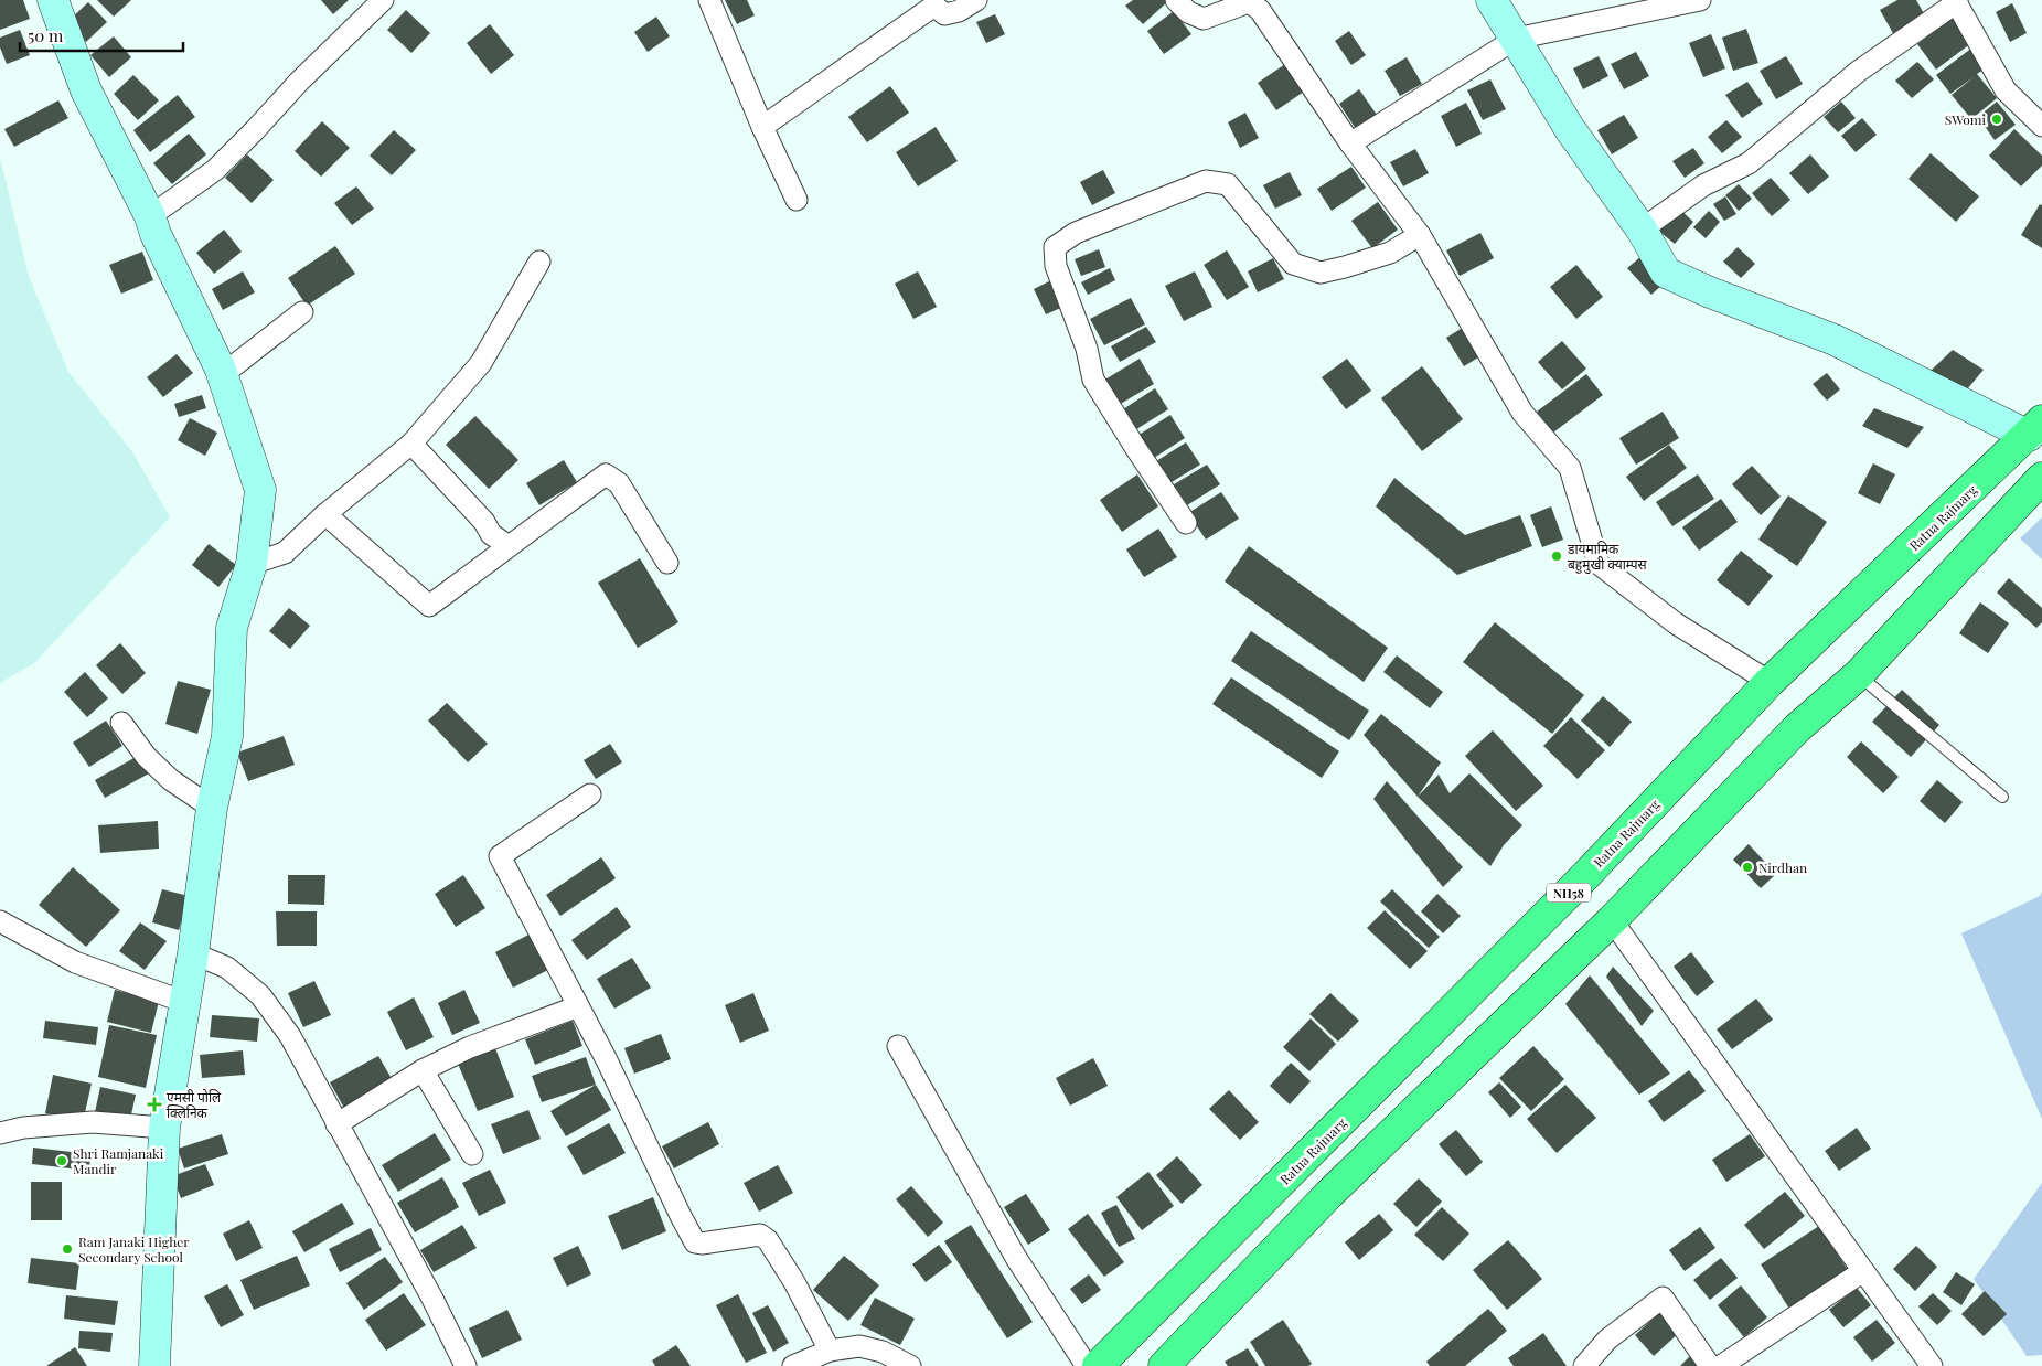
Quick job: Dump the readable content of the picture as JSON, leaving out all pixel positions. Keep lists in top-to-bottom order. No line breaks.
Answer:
{"streets":{"highway":["Ratna Rajmarg","NH58"]},"places":{"other":["SWomi","डायमामिक बहुमुखी क्याम्पस","Nirdhan","Shri Ramjanaki Mandir","Ram Janaki Higher Secondary School"],"health":["एमसी पोलि क्लिनिक"]},"scale_bar":"50 m"}
